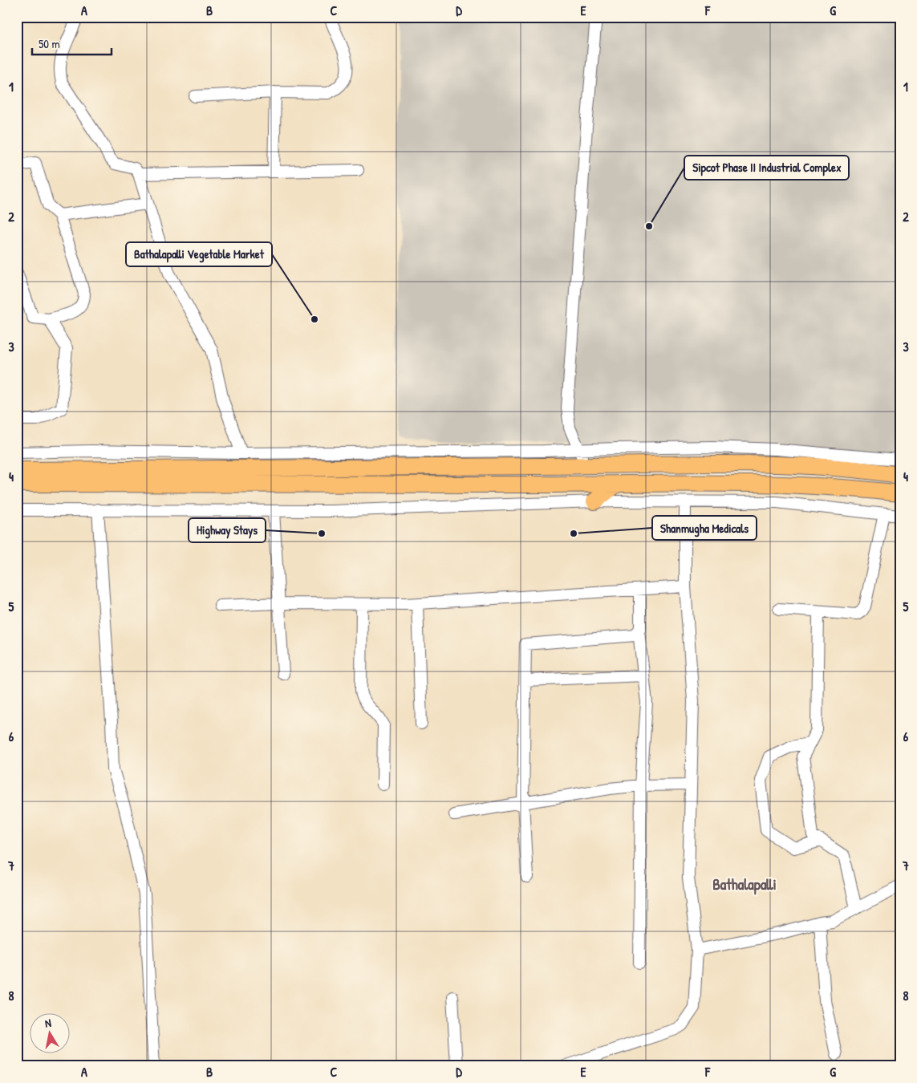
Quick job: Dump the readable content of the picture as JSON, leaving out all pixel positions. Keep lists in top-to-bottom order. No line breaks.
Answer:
{"districts":["Bathalapalli"],"places":["Sipcot Phase II Industrial Complex","Bathalapalli Vegetable Market","Highway Stays","Shanmugha Medicals"],"scale_bar":"50 m","north":"top","grid":{"columns":["A","B","C","D","E","F","G"],"rows":["1","2","3","4","5","6","7","8"]}}
